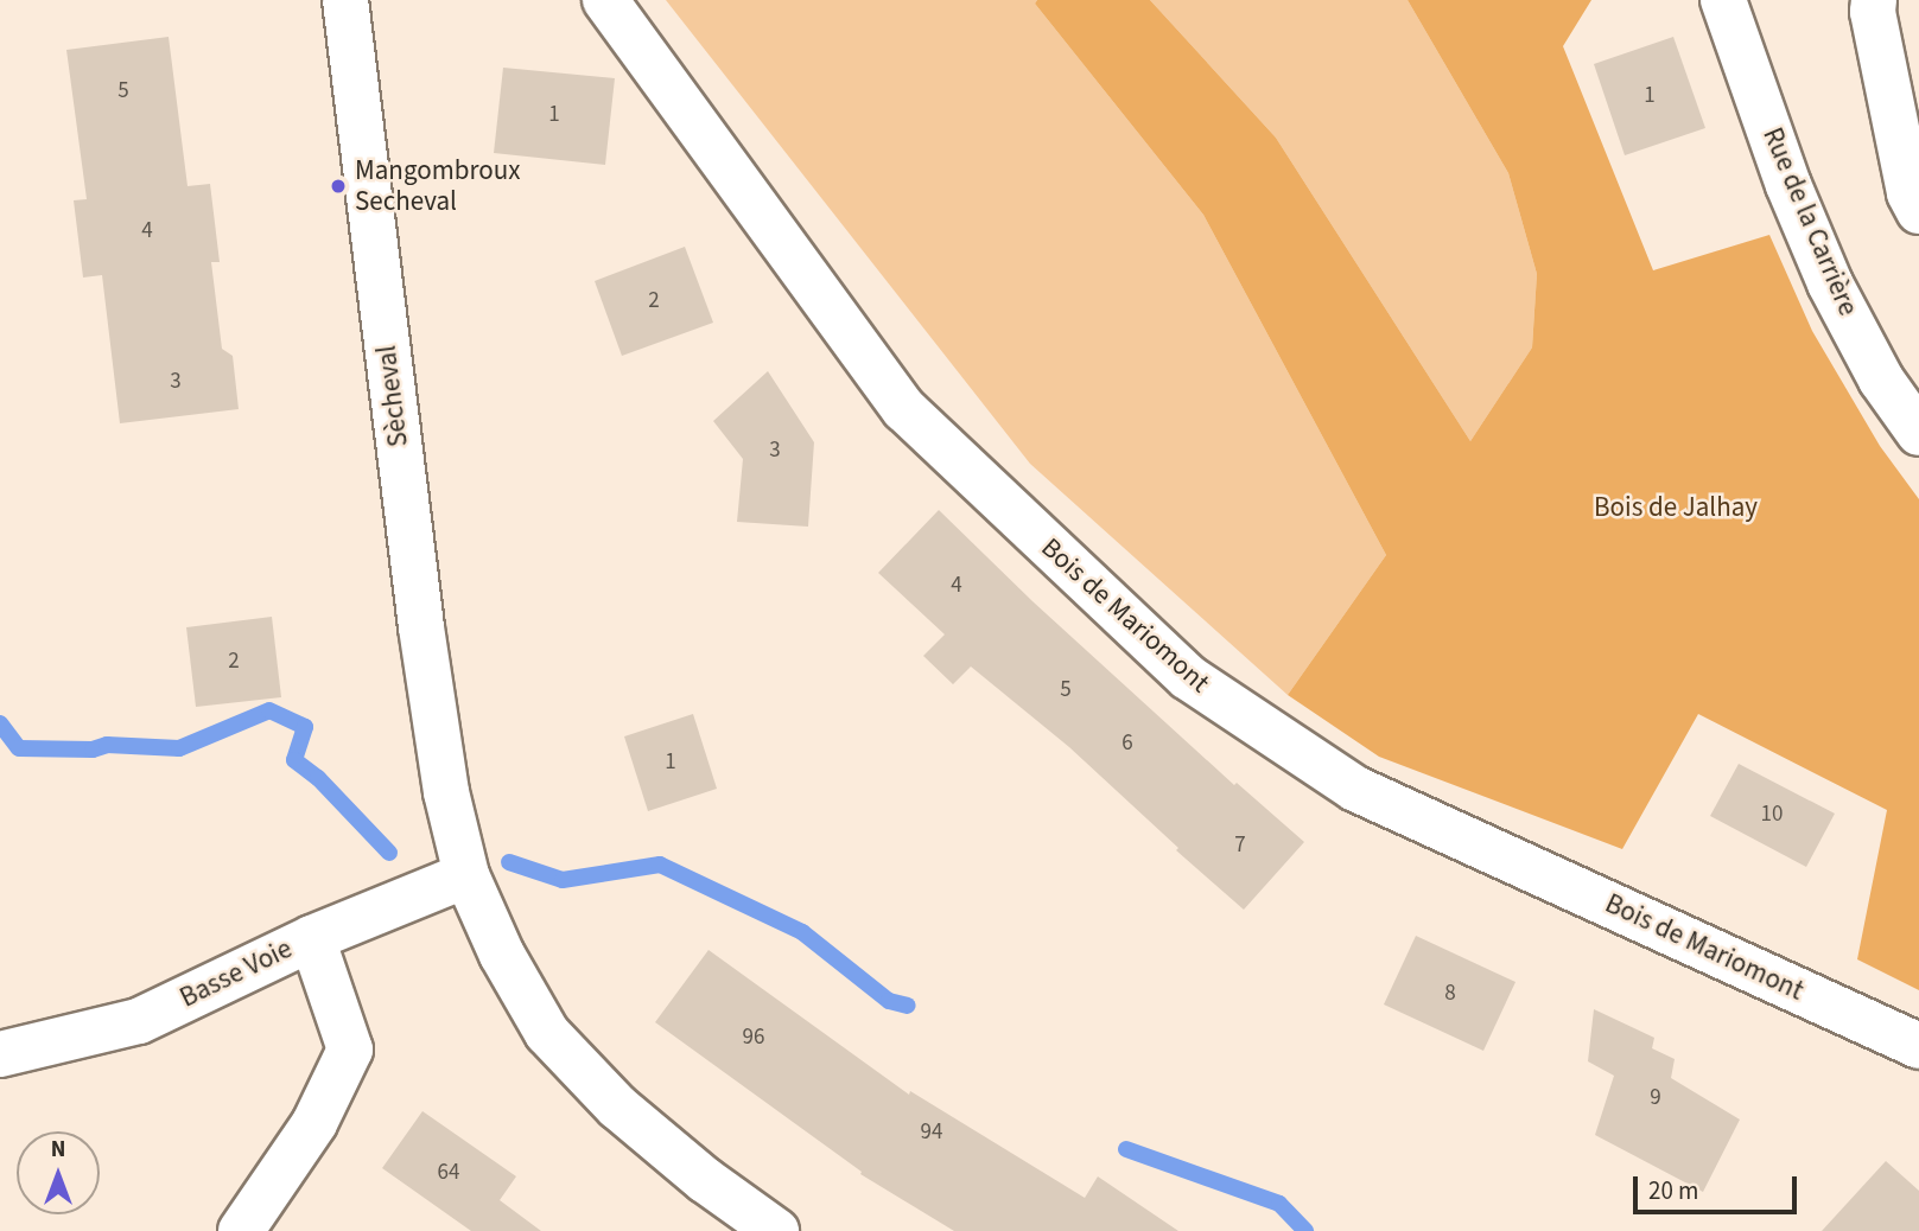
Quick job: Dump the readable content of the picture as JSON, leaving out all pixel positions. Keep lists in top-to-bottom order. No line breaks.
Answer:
{"streets":{"street":["Rue de la Carrière","Sècheval","Bois de Mariomont","Basse Voie"]},"crossings":[["Sècheval","Basse Voie"]],"parks":["Bois de Jalhay"],"places":["Mangombroux Secheval"],"house_numbers":["5","1","1","4","2","3","3","4","2","5","6","1","10","7","8","96","9","94","64"],"scale_bar":"20 m","north":"top"}
